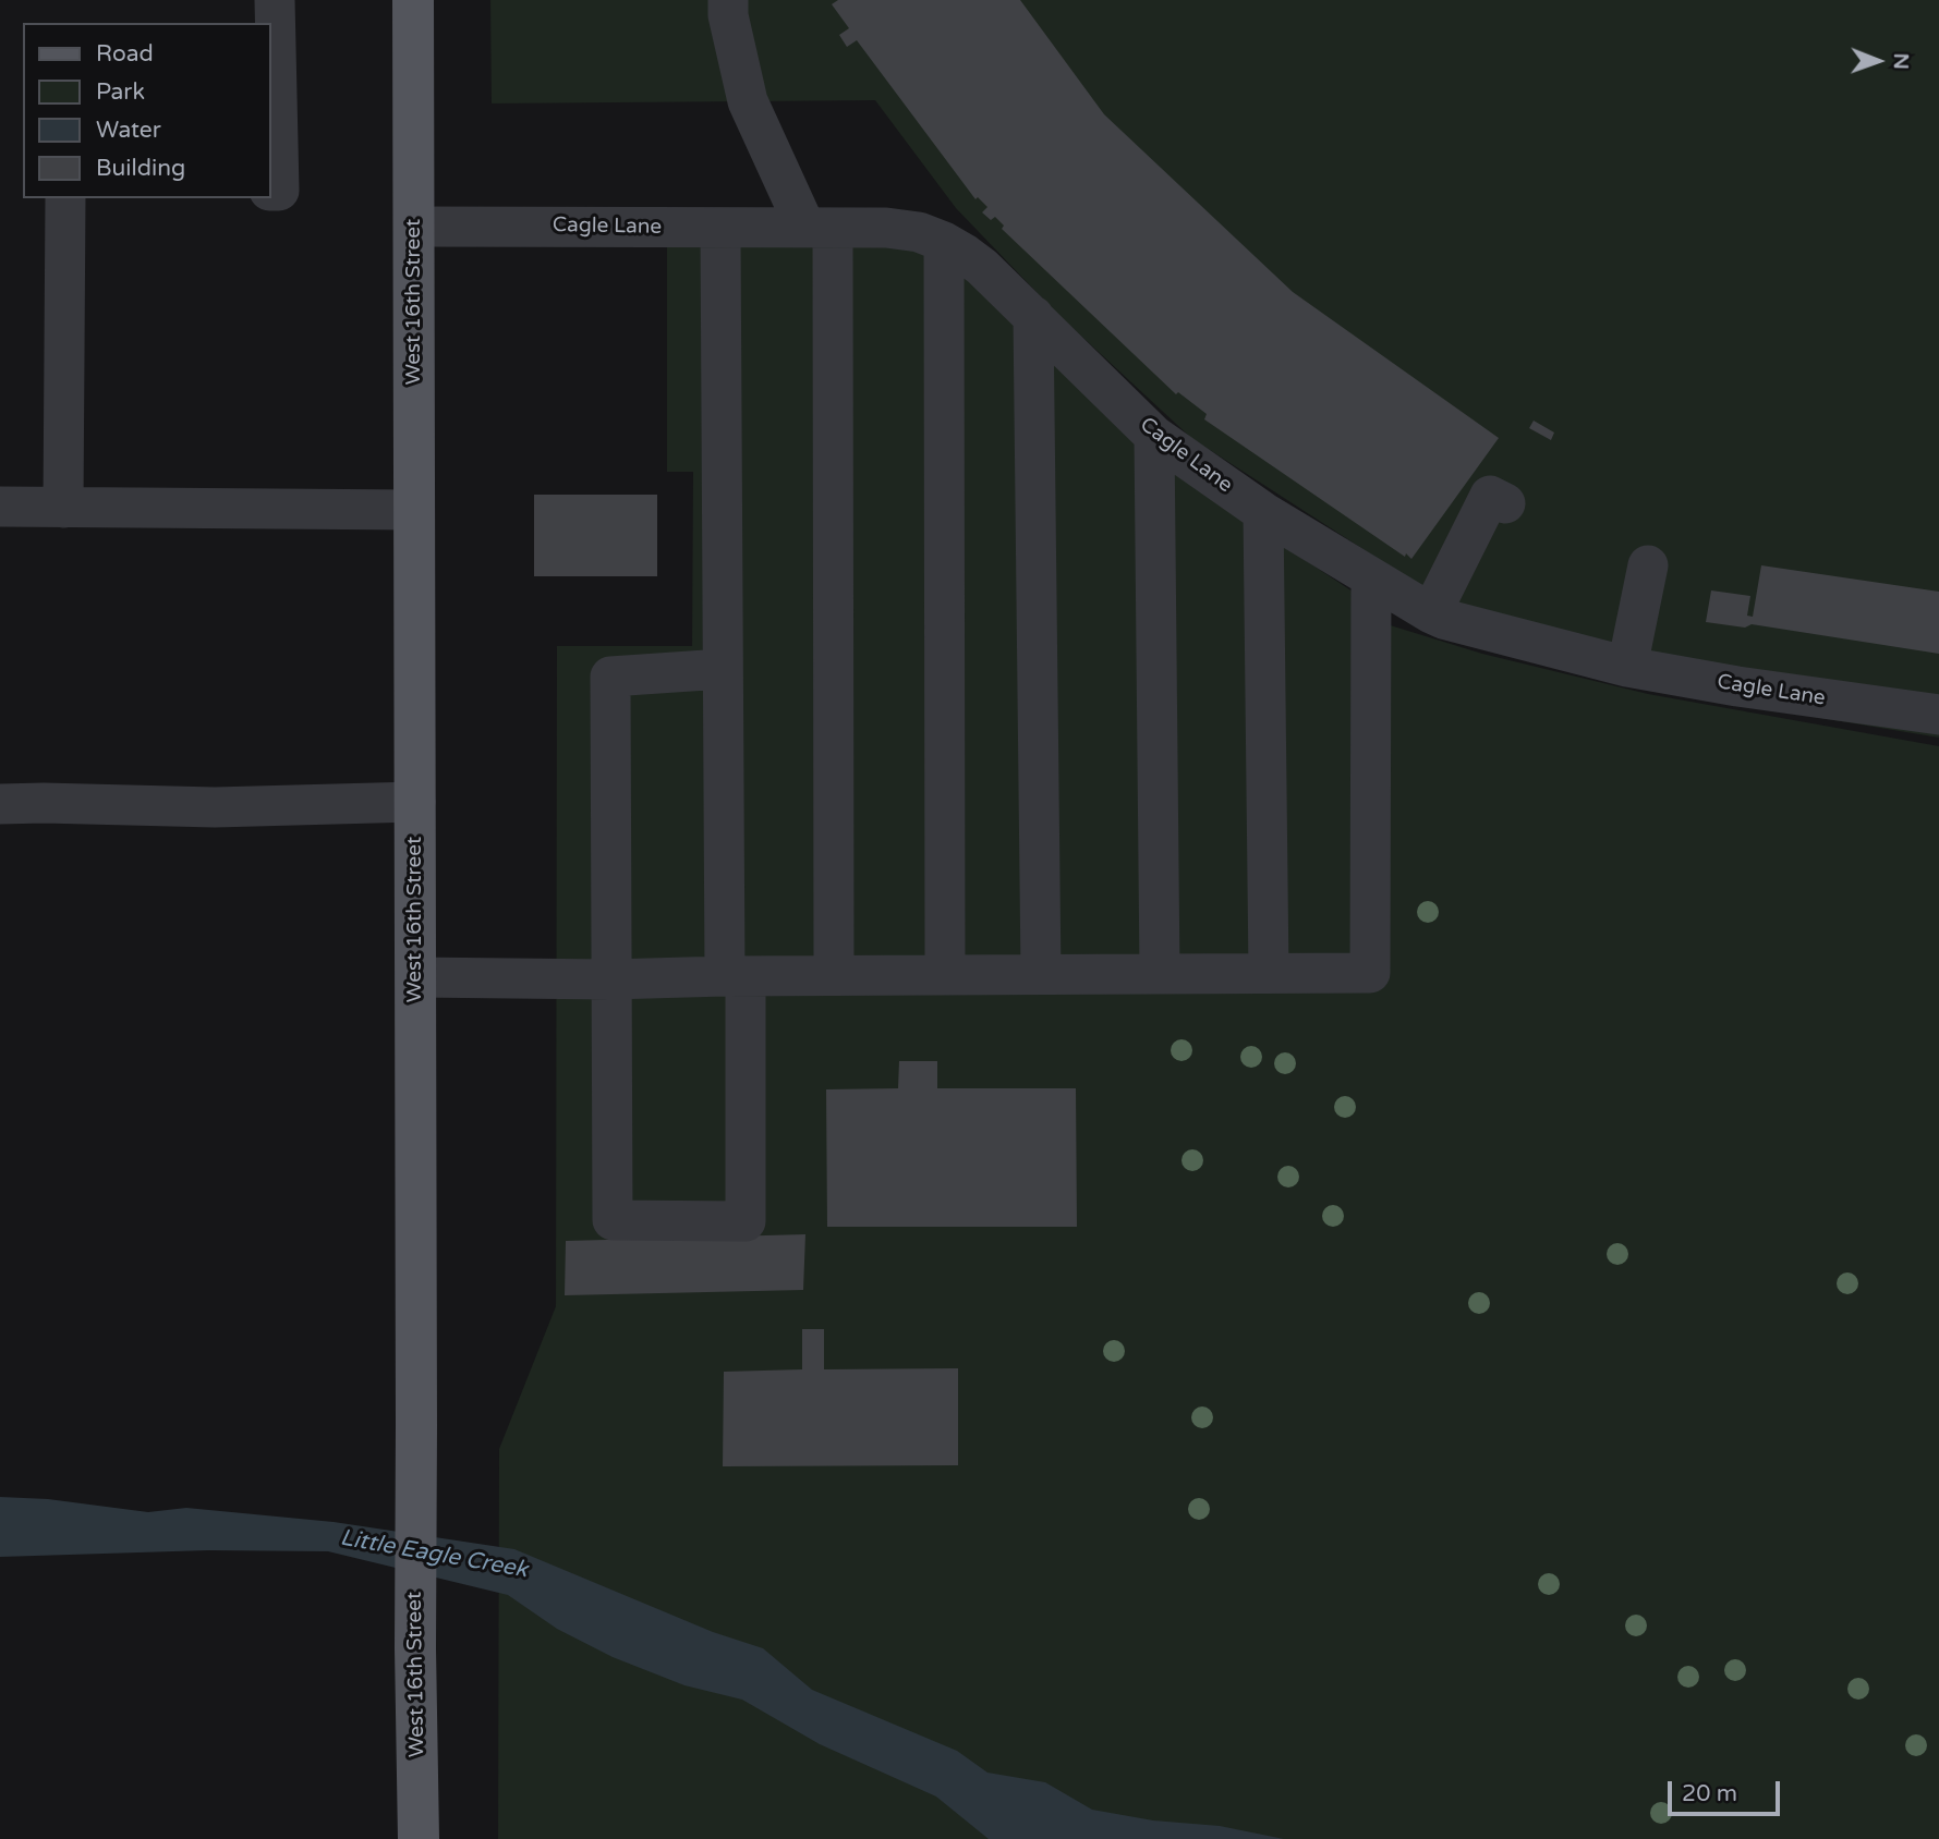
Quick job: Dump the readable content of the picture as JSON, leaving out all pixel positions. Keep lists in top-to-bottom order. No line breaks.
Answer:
{"streets":{"main road":["West 16th Street"],"lane":["Cagle Lane"]},"crossings":[["Cagle Lane","West 16th Street"]],"water":["Little Eagle Creek"],"legend":["Road","Park","Water","Building"],"scale_bar":"20 m","north":"right"}
